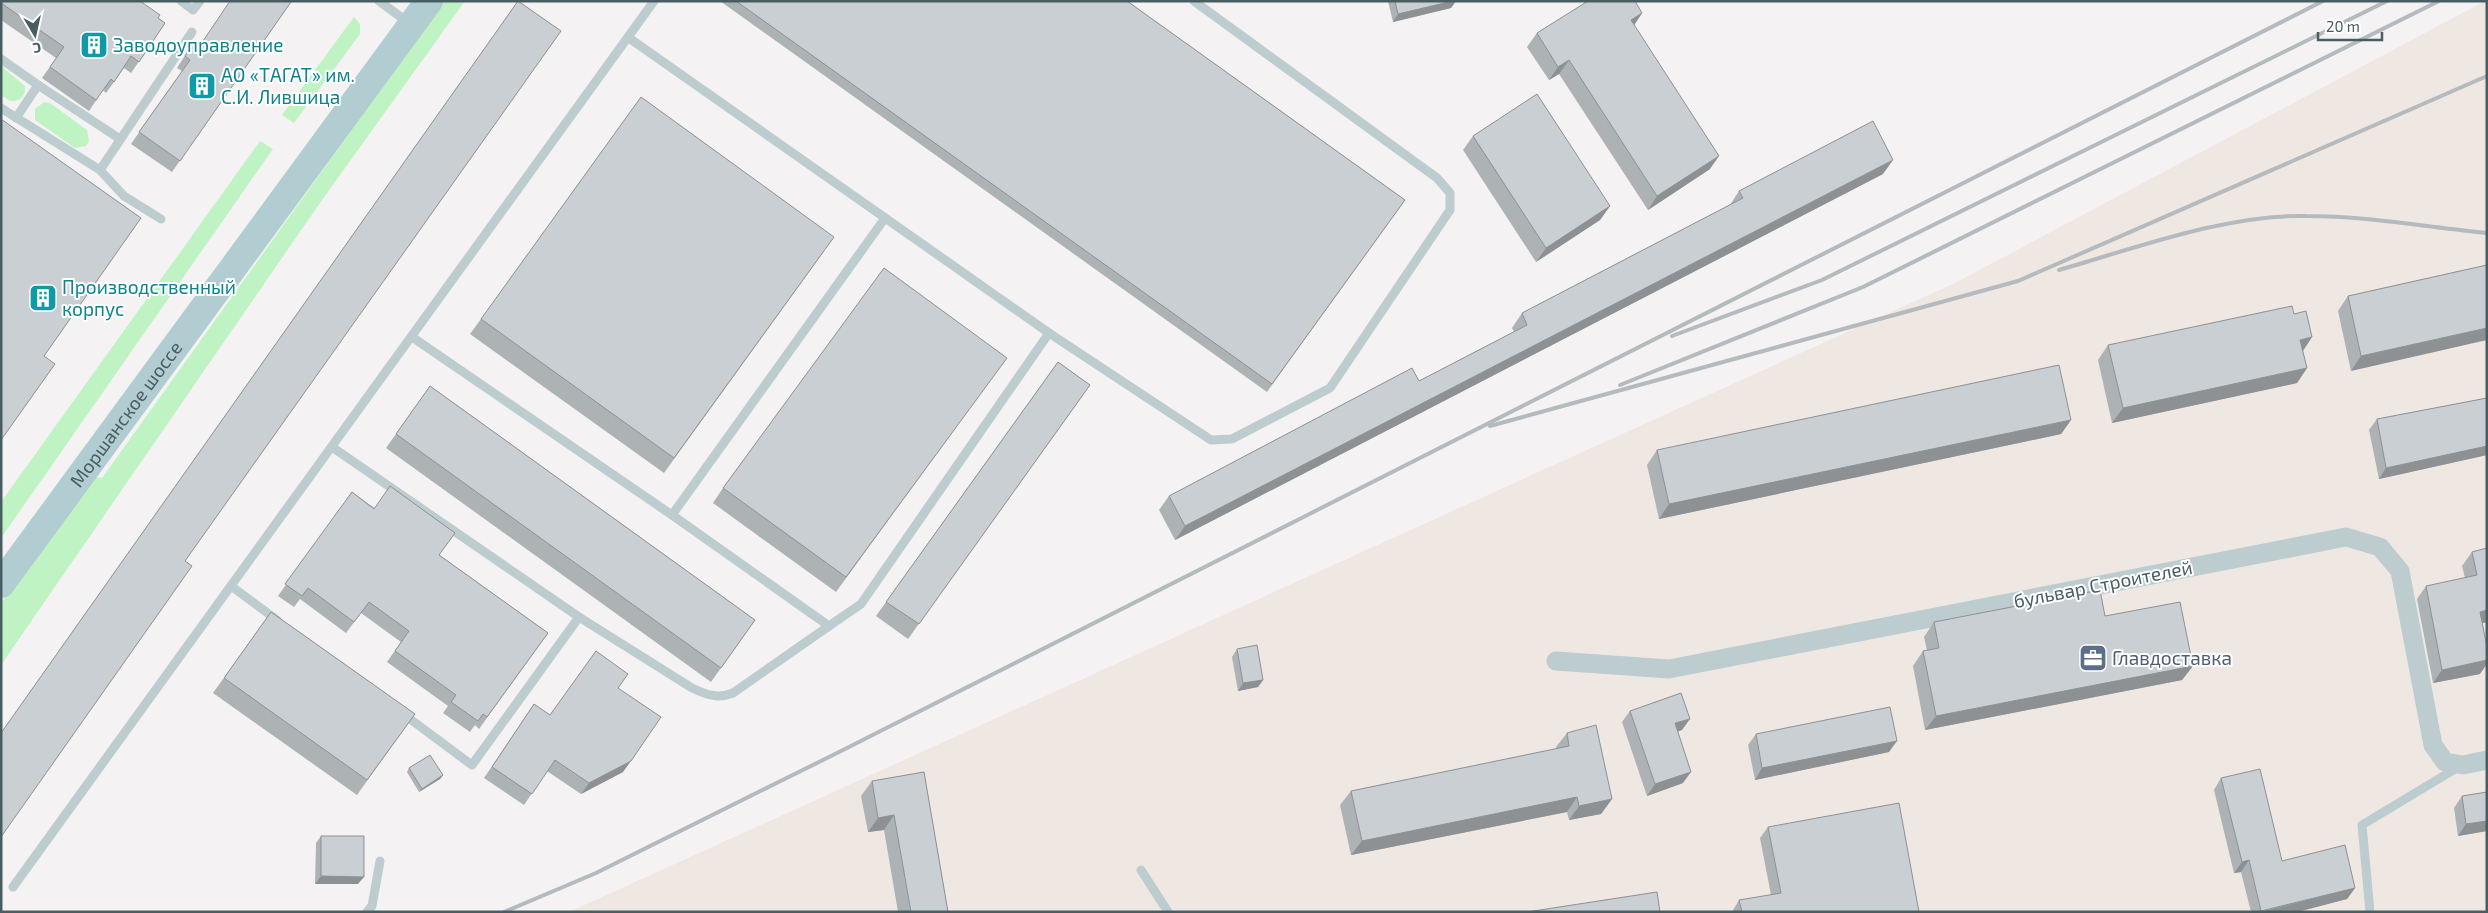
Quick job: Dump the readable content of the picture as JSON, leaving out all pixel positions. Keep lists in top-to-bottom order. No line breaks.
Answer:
{"streets":{"main road":["Моршанское шоссе"],"street":["бульвар Строителей"]},"places":{"building":["Заводоуправление","АО «ТАГАТ» им. С.И. Лившица","Производственный корпус"],"office":["Главдоставка"]},"scale_bar":"20 m","north":"bottom"}
